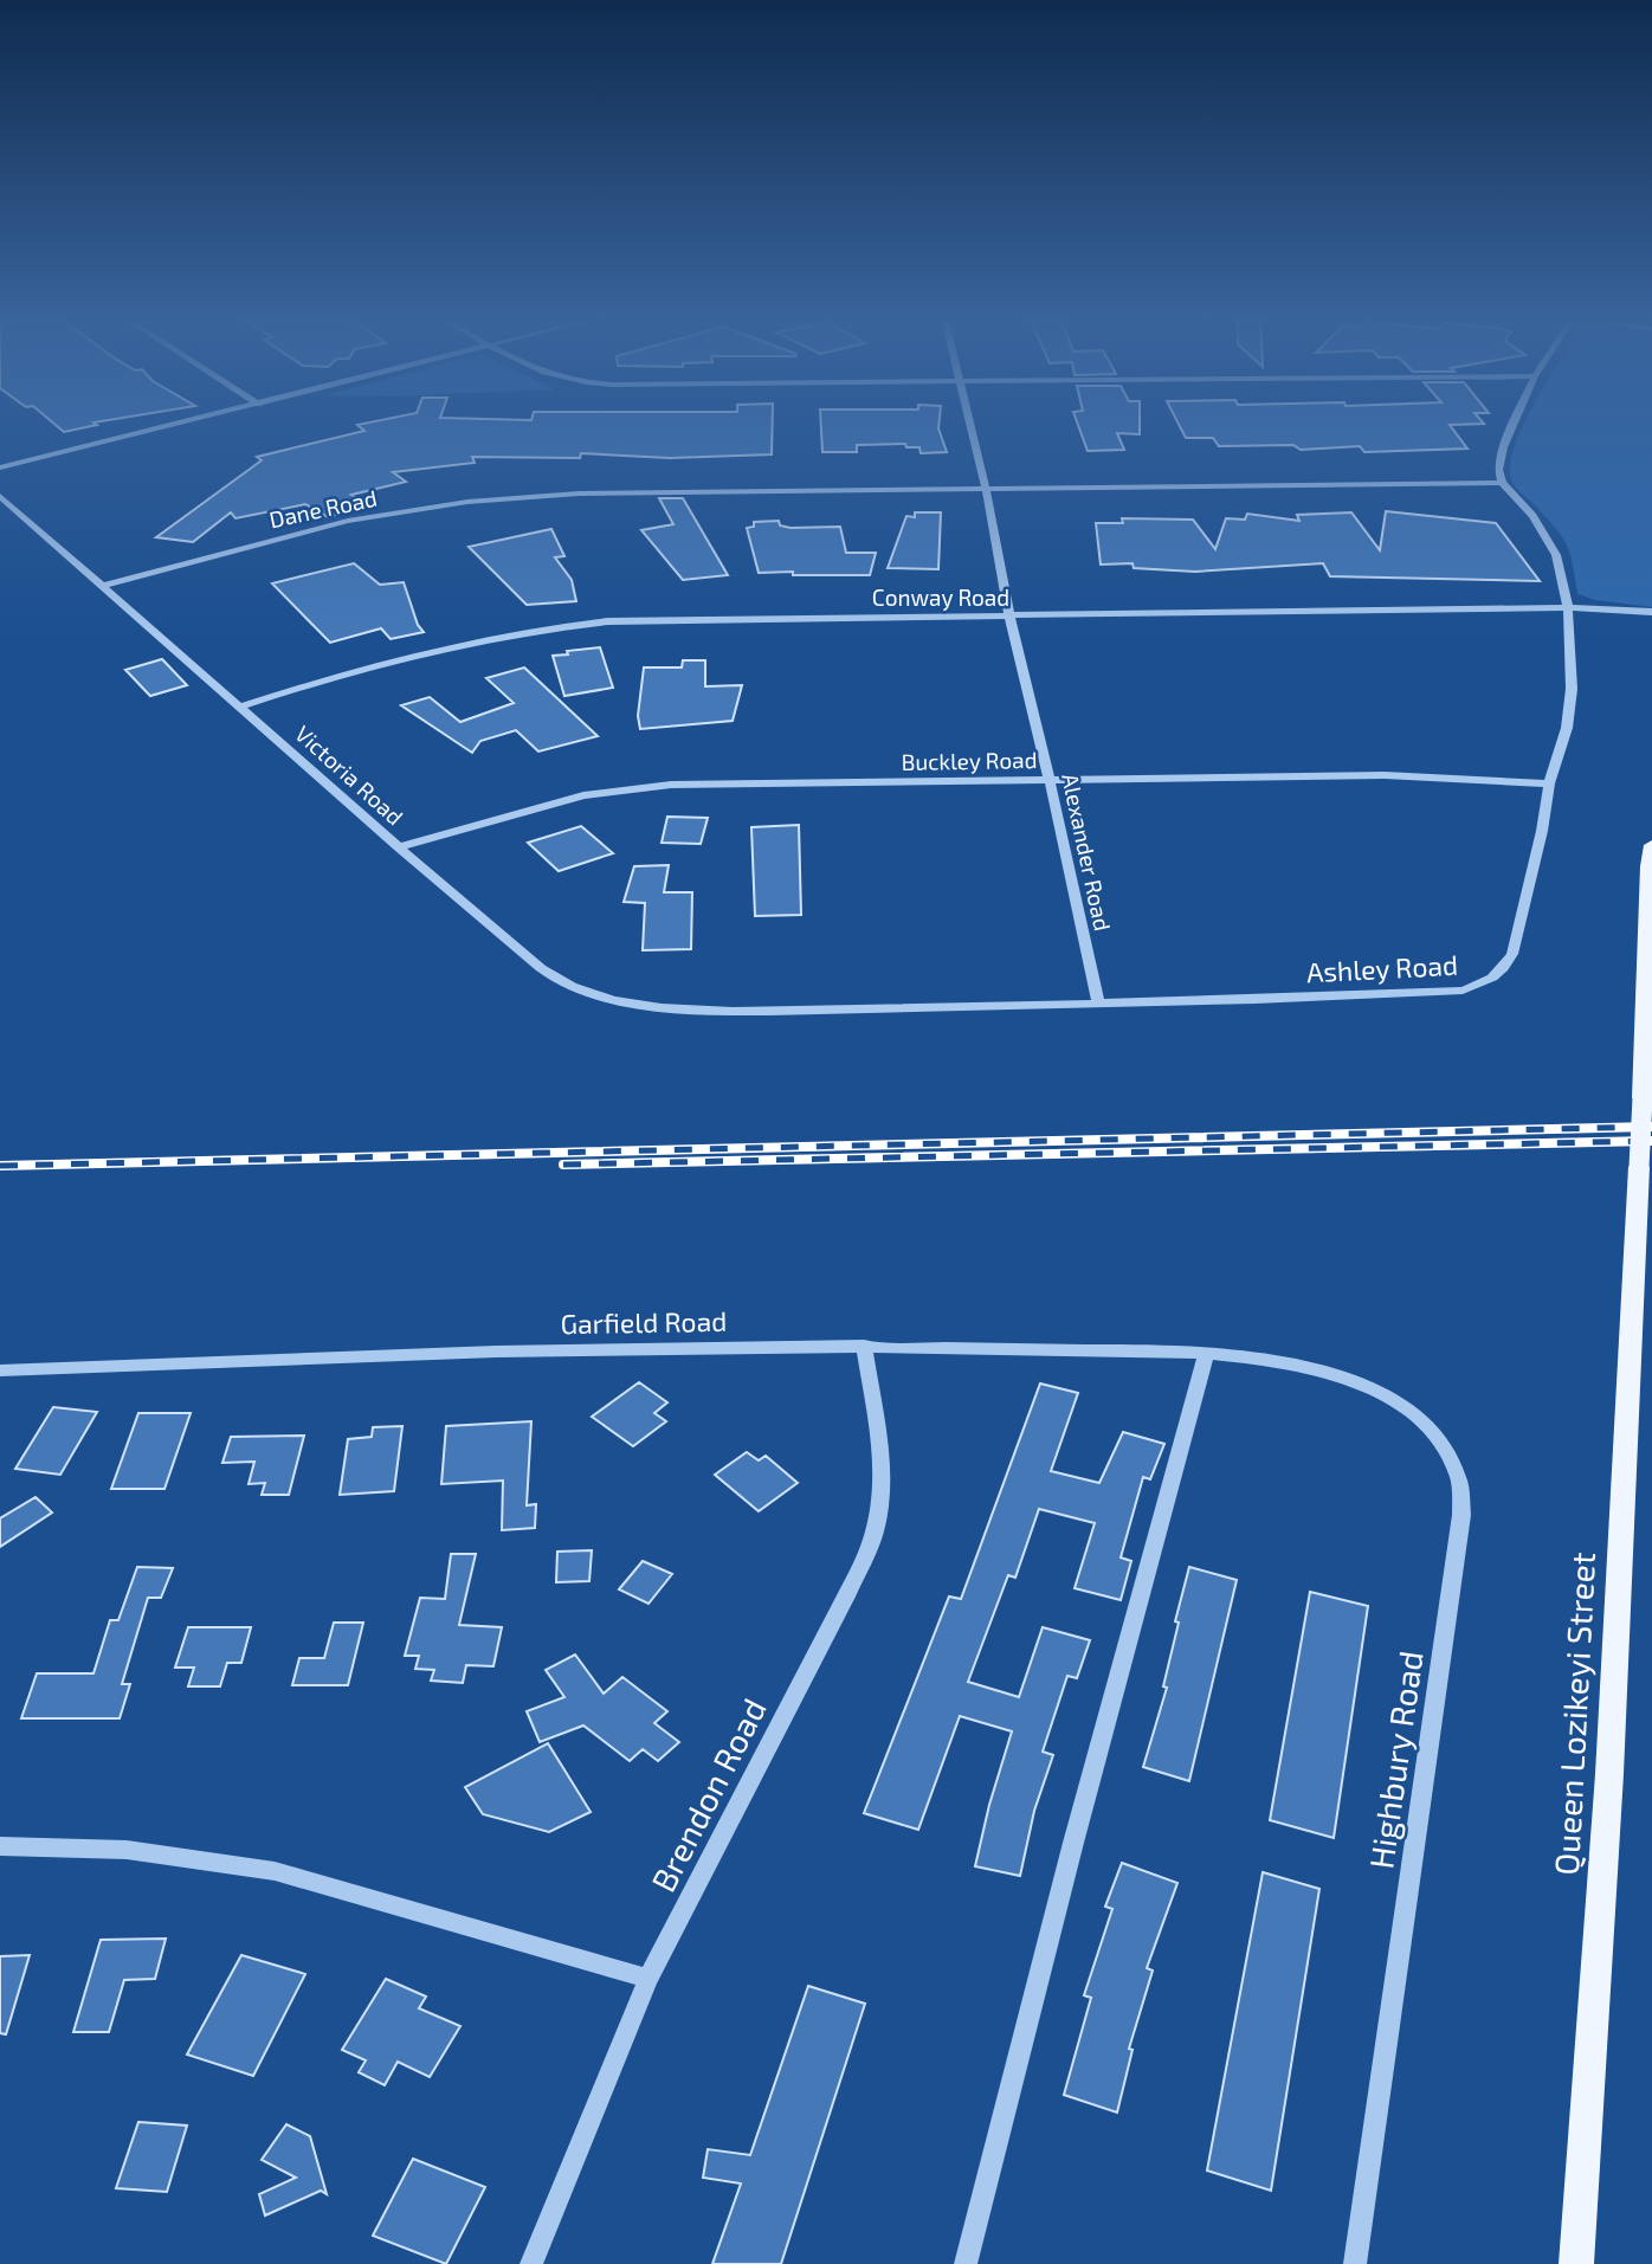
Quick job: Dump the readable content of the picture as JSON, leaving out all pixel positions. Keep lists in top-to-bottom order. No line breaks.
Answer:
{"streets":{"main road":["Queen Lozikeyi Street"],"street":["Dane Road","Conway Road","Buckley Road","Victoria Road","Alexander Road","Ashley Road","Garfield Road","Highbury Road","Brendon Road"]},"crossings":[["Dane Road","Victoria Road"],["Dane Road","Alexander Road"],["Dane Road","Ashley Road"],["Conway Road","Victoria Road"],["Conway Road","Alexander Road"],["Conway Road","Ashley Road"],["Buckley Road","Victoria Road"],["Buckley Road","Alexander Road"],["Buckley Road","Ashley Road"],["Victoria Road","Ashley Road"],["Alexander Road","Ashley Road"],["Garfield Road","Highbury Road"],["Garfield Road","Brendon Road"]]}
